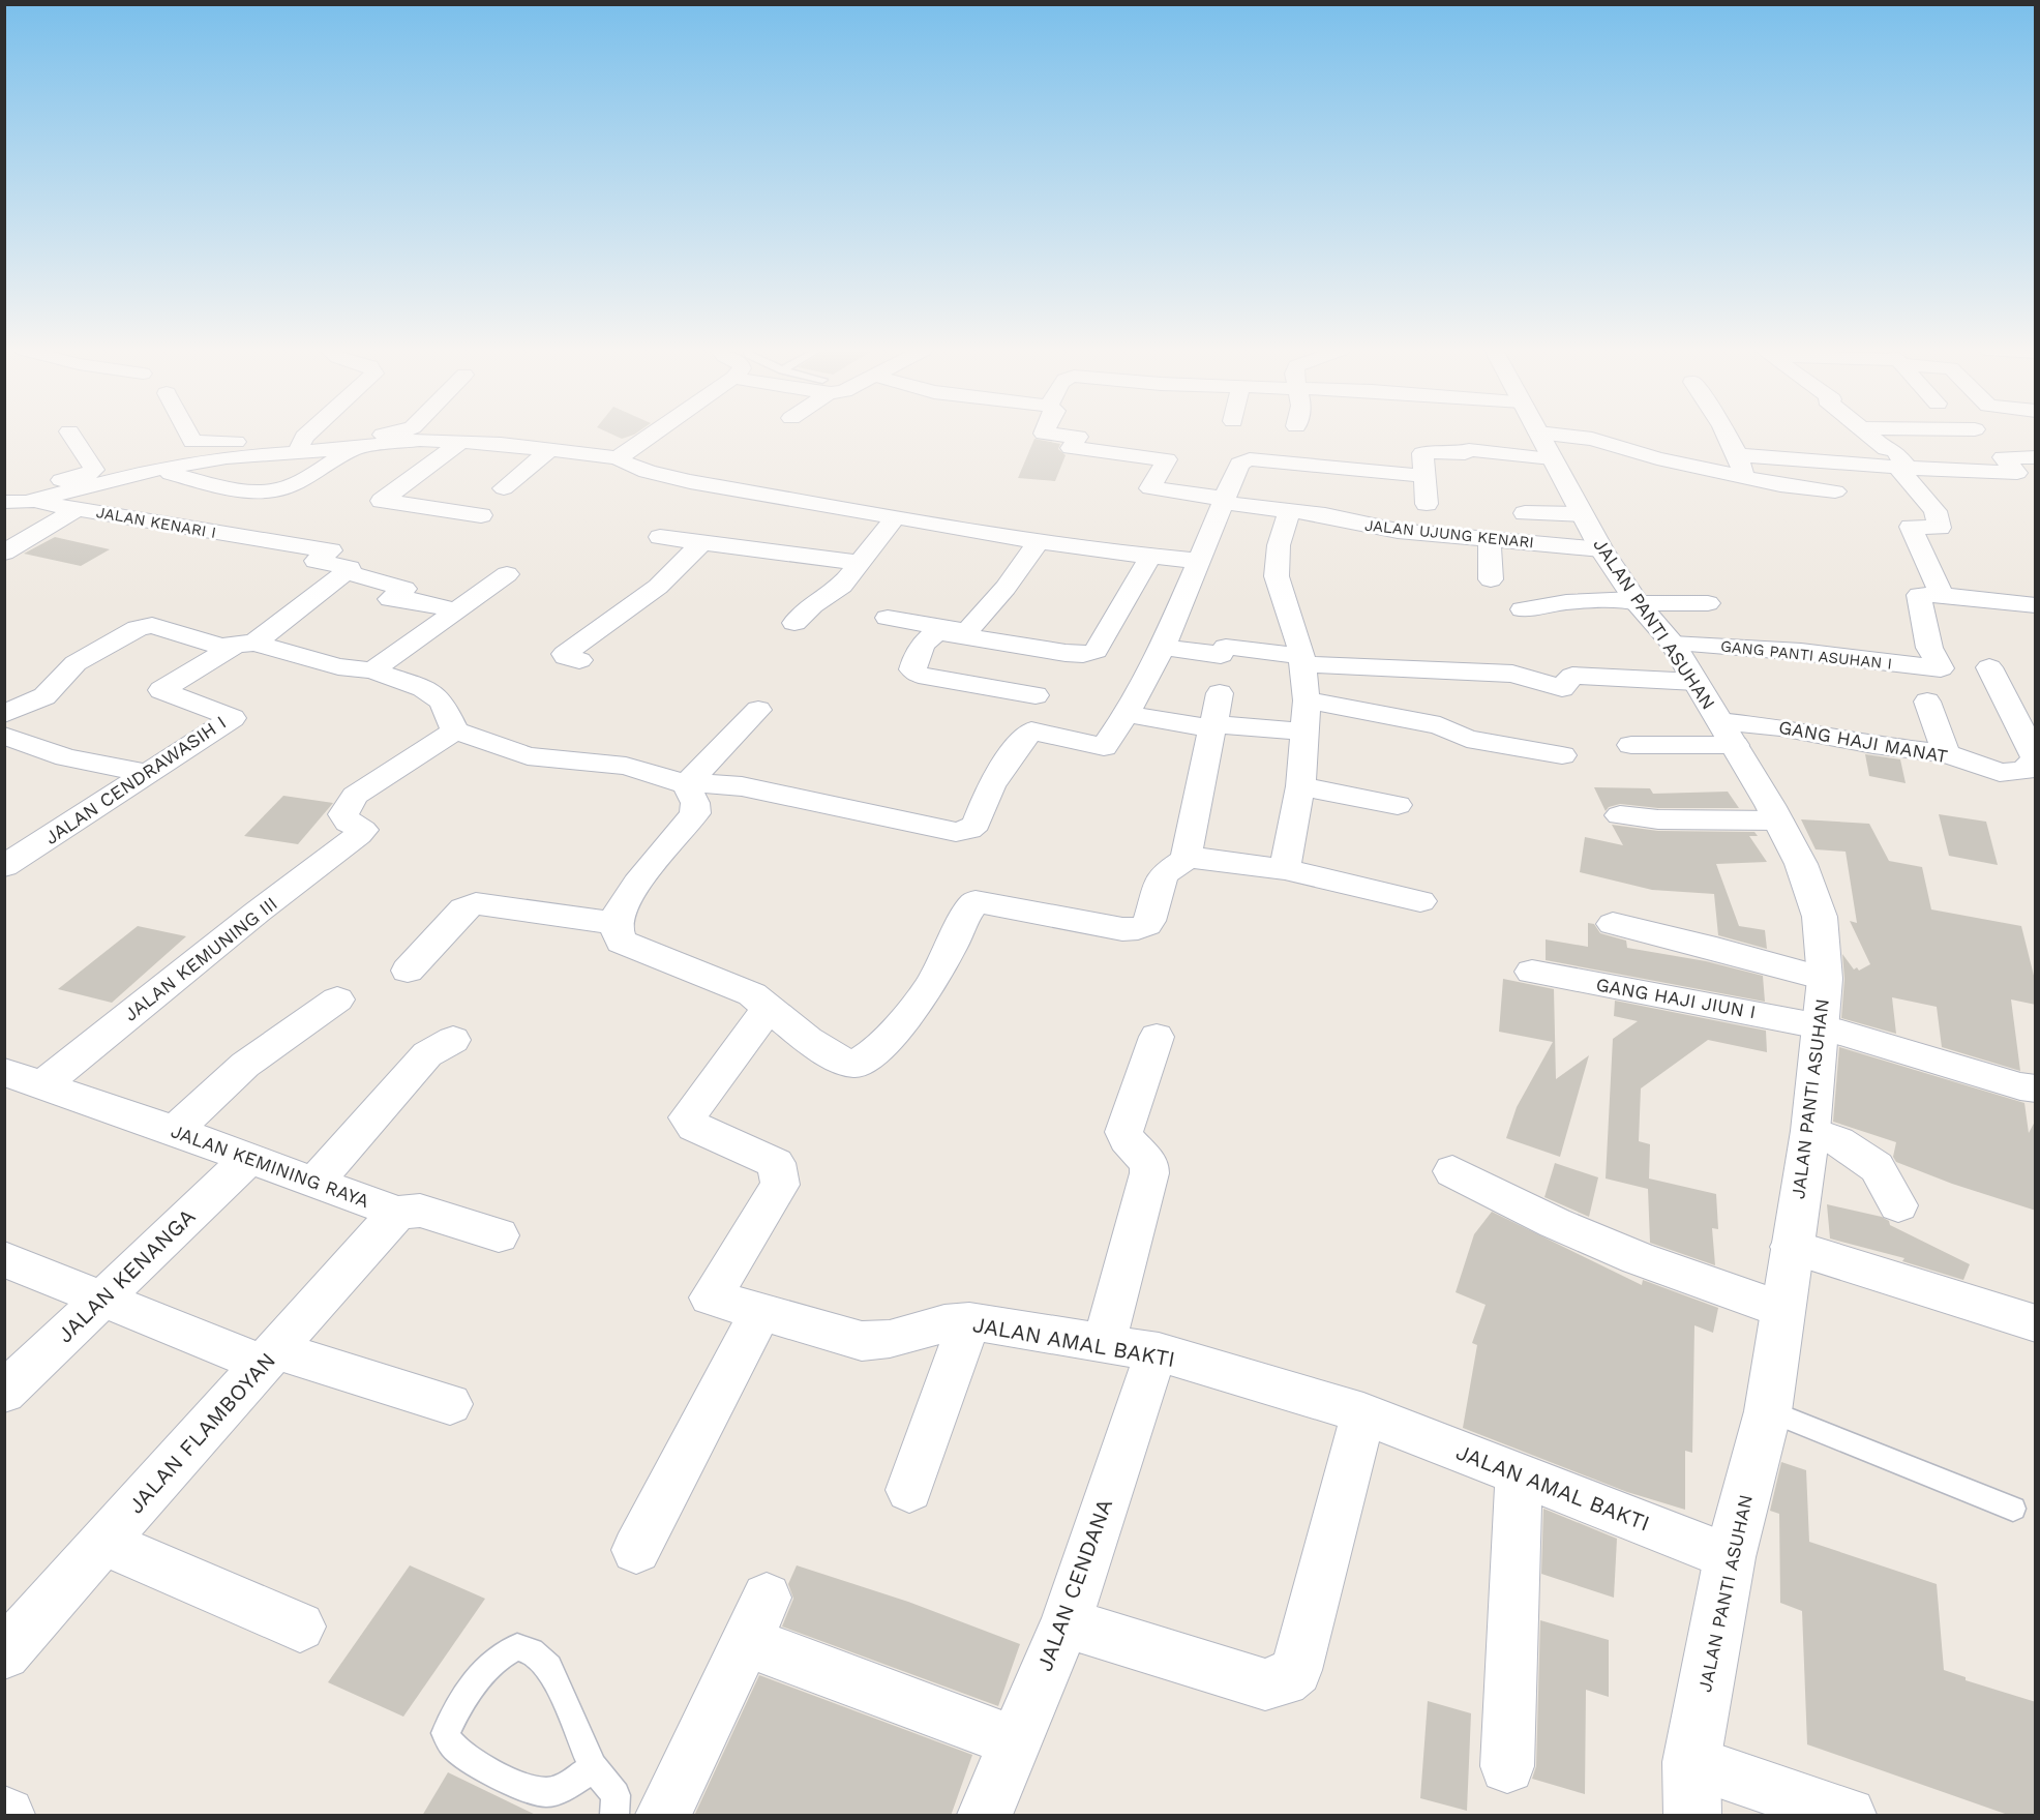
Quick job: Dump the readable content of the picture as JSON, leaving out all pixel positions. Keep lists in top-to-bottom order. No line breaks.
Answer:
{"streets":{"street":["JALAN KENARI I","JALAN UJUNG KENARI","JALAN PANTI ASUHAN","GANG PANTI ASUHAN I","GANG HAJI MANAT","JALAN CENDRAWASIH I","JALAN KEMUNING III","GANG HAJI JIUN I","JALAN KEMINING RAYA","JALAN KENANGA","JALAN AMAL BAKTI","JALAN FLAMBOYAN","JALAN CENDANA"]},"crossings":[["JALAN UJUNG KENARI","JALAN PANTI ASUHAN"],["JALAN PANTI ASUHAN","GANG PANTI ASUHAN I"],["JALAN PANTI ASUHAN","GANG HAJI MANAT"],["JALAN PANTI ASUHAN","GANG HAJI JIUN I"],["JALAN PANTI ASUHAN","JALAN AMAL BAKTI"],["JALAN KEMUNING III","JALAN KEMINING RAYA"],["JALAN KEMINING RAYA","JALAN KENANGA"],["JALAN KEMINING RAYA","JALAN FLAMBOYAN"],["JALAN AMAL BAKTI","JALAN CENDANA"]]}
